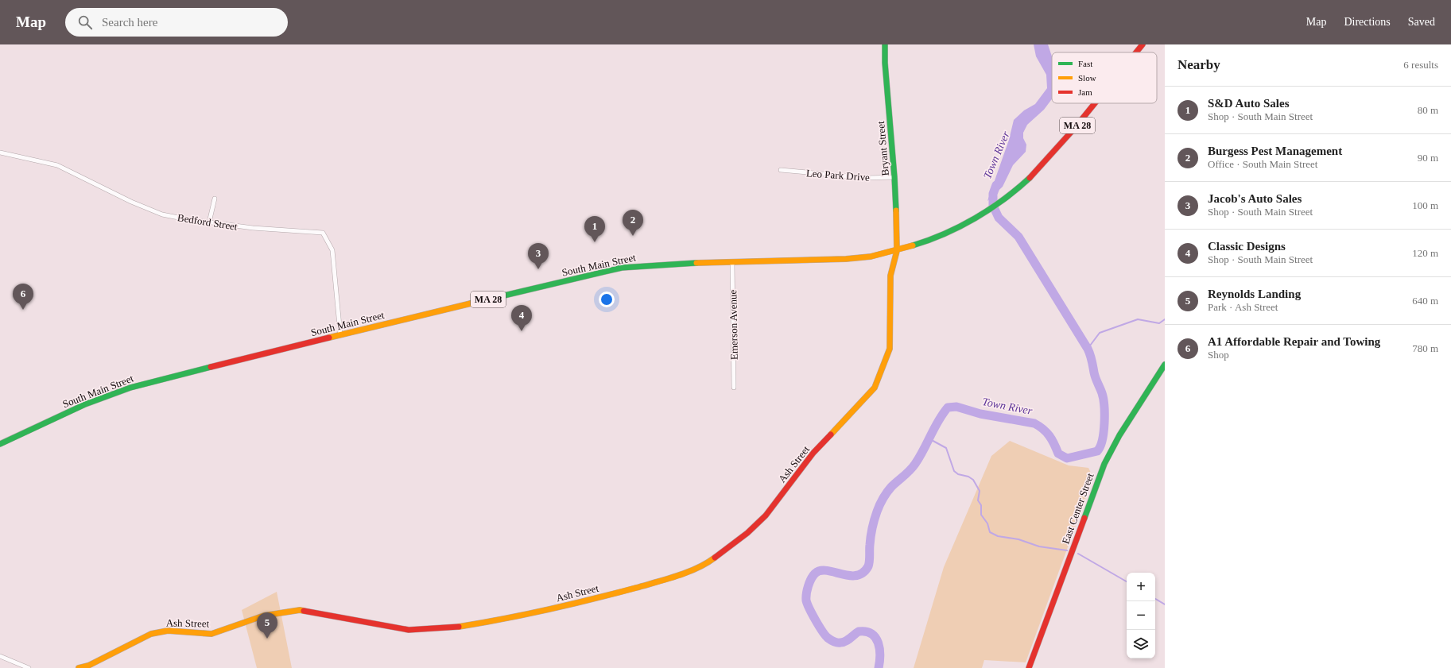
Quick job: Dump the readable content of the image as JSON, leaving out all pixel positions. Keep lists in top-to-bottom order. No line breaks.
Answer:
{"streets":{"main road":["MA 28","Bryant Street","South Main Street","Ash Street","East Center Street"],"street":["Leo Park Drive","Bedford Street","Emerson Avenue"]},"crossings":[["Bryant Street","Leo Park Drive"],["Bryant Street","South Main Street"],["Bryant Street","Ash Street"],["Bedford Street","South Main Street"],["South Main Street","Emerson Avenue"],["South Main Street","Ash Street"]],"water":["Town River"],"legend":["Fast","Slow","Jam"],"page":{"header":"Map","search":"Search here","nav":["Map","Directions","Saved"],"heading":["Nearby","6 results"],"list":[{"mark":"1","name":"S&D Auto Sales","note":"Shop · South Main Street","value":"80 m"},{"mark":"2","name":"Burgess Pest Management","note":"Office · South Main Street","value":"90 m"},{"mark":"3","name":"Jacob's Auto Sales","note":"Shop · South Main Street","value":"100 m"},{"mark":"4","name":"Classic Designs","note":"Shop · South Main Street","value":"120 m"},{"mark":"5","name":"Reynolds Landing","note":"Park · Ash Street","value":"640 m"},{"mark":"6","name":"A1 Affordable Repair and Towing","note":"Shop","value":"780 m"}],"pins":["2","1","3","6","4","5"],"map_buttons":["+","−"]}}
